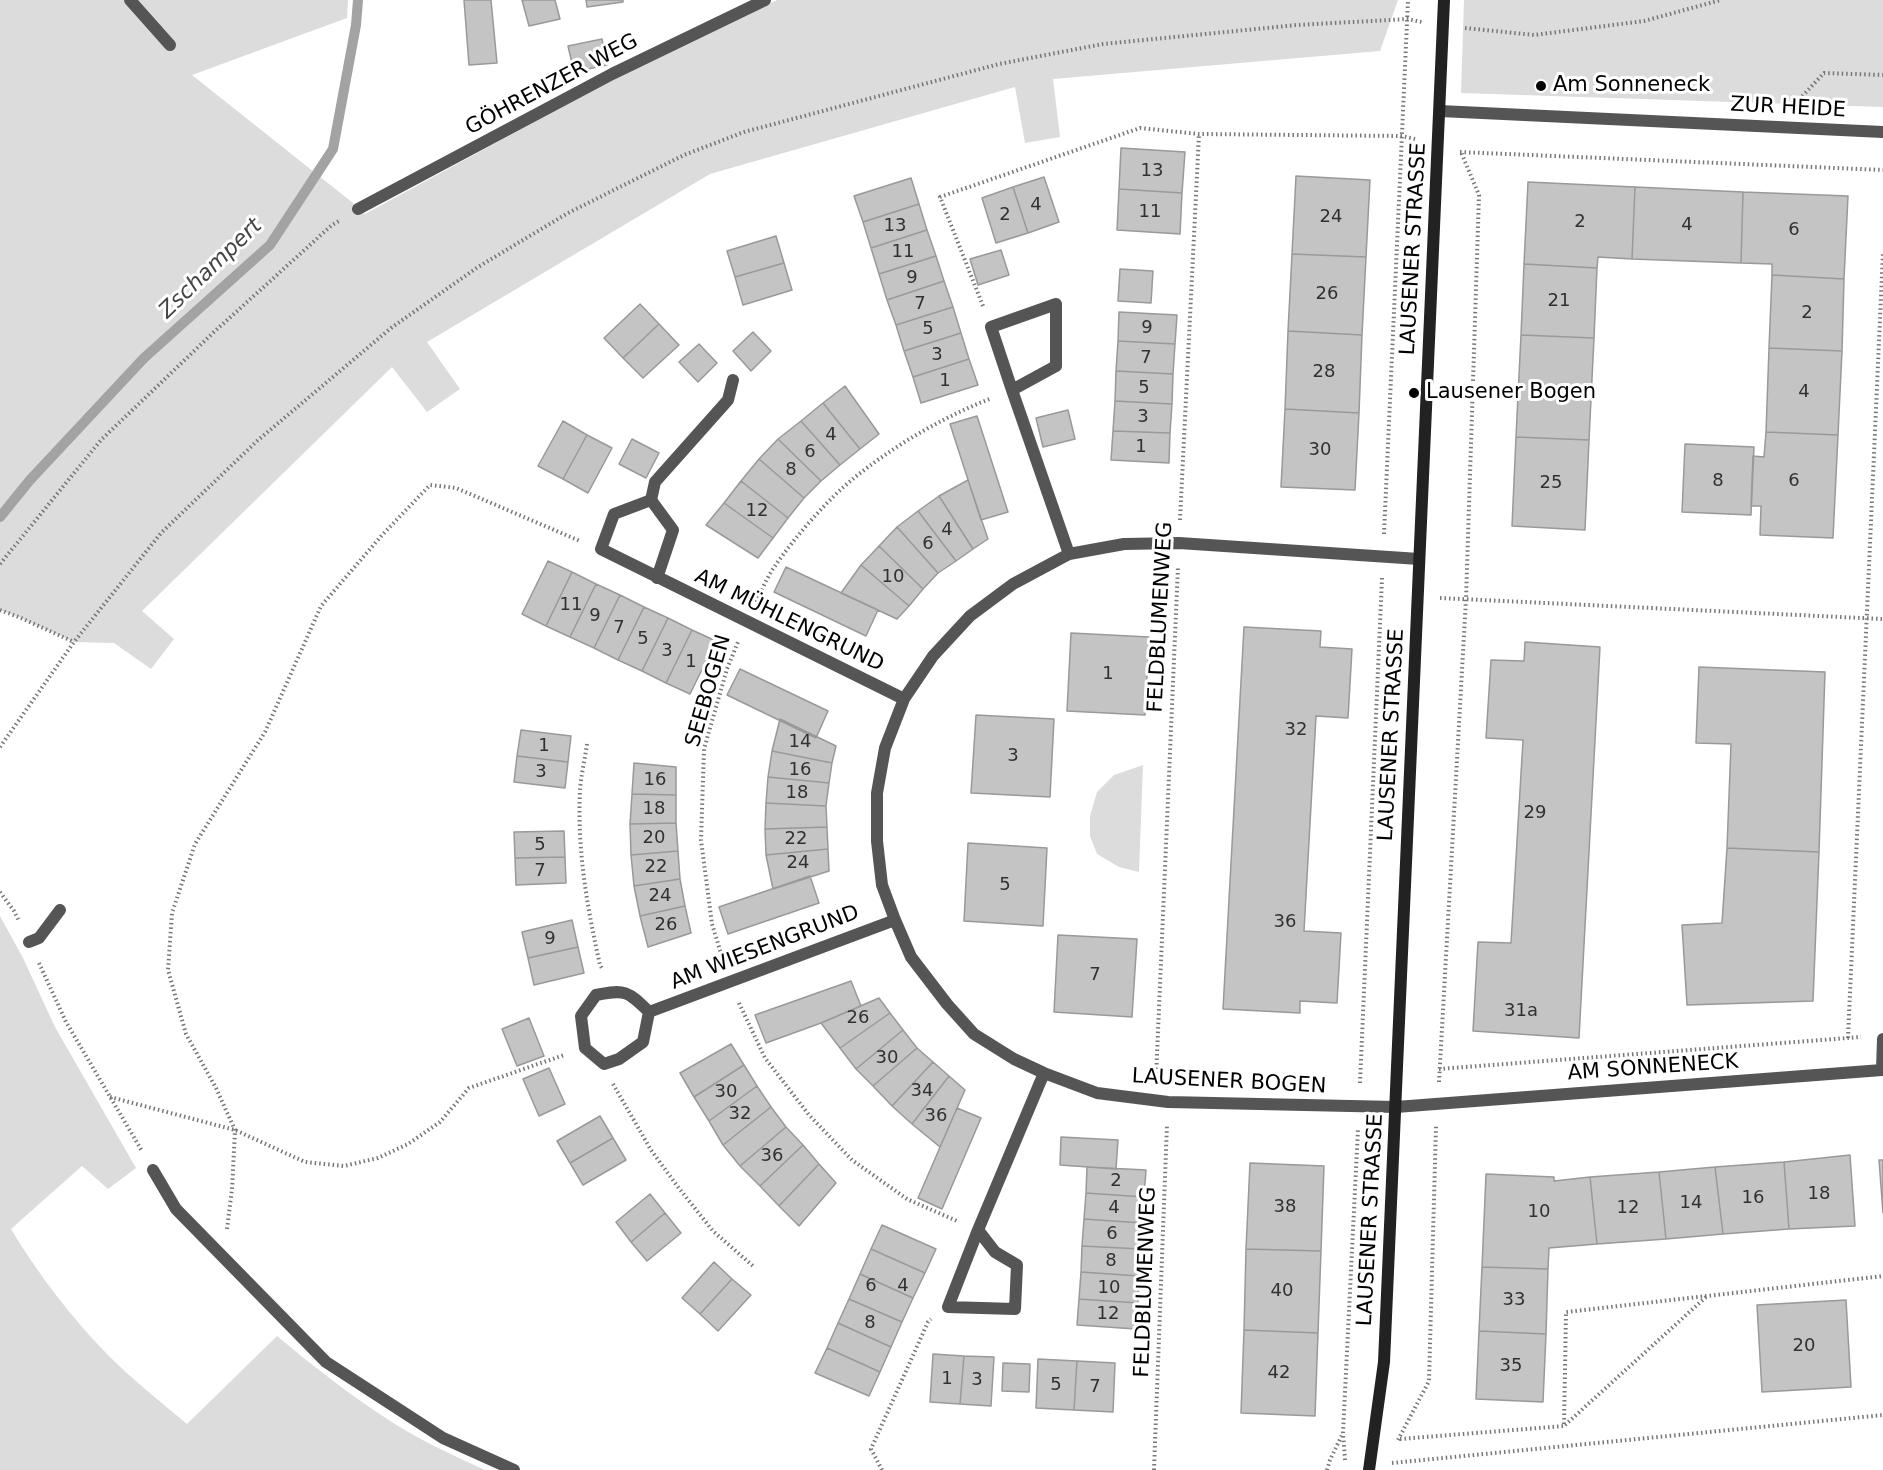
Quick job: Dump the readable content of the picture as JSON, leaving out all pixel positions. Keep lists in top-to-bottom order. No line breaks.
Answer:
{"streets":{"main road":["LAUSENER STRASSE"],"street":["GÖHRENZER WEG","ZUR HEIDE","AM MÜHLENGRUND","AM WIESENGRUND","AM SONNENECK","LAUSENER BOGEN"],"path":["FELDBLUMENWEG","SEEBOGEN"]},"crossings":[["ZUR HEIDE","LAUSENER STRASSE"],["LAUSENER STRASSE","AM SONNENECK"],["LAUSENER STRASSE","LAUSENER BOGEN"],["FELDBLUMENWEG","LAUSENER BOGEN"],["AM MÜHLENGRUND","SEEBOGEN"],["AM MÜHLENGRUND","LAUSENER BOGEN"],["SEEBOGEN","AM WIESENGRUND"],["AM WIESENGRUND","LAUSENER BOGEN"],["AM SONNENECK","LAUSENER BOGEN"]],"water":["Zschampert"],"places":["Am Sonneneck","Lausener Bogen"],"house_numbers":["13","4","11","2","24","2","4","13","6","11","9","26","21","7","2","9","5","3","7","28","1","5","4","3","4","1","30","6","8","8","6","25","12","4","6","10","11","9","7","5","3","1","1","32","14","1","3","16","3","16","18","18","29","20","22","5","24","22","7","5","24","36","26","9","7","31a","26","30","34","30","32","36","36","2","18","16","14","38","4","12","10","6","8","6","4","10","40","33","12","8","20","35","42","1","3","5","7"]}
